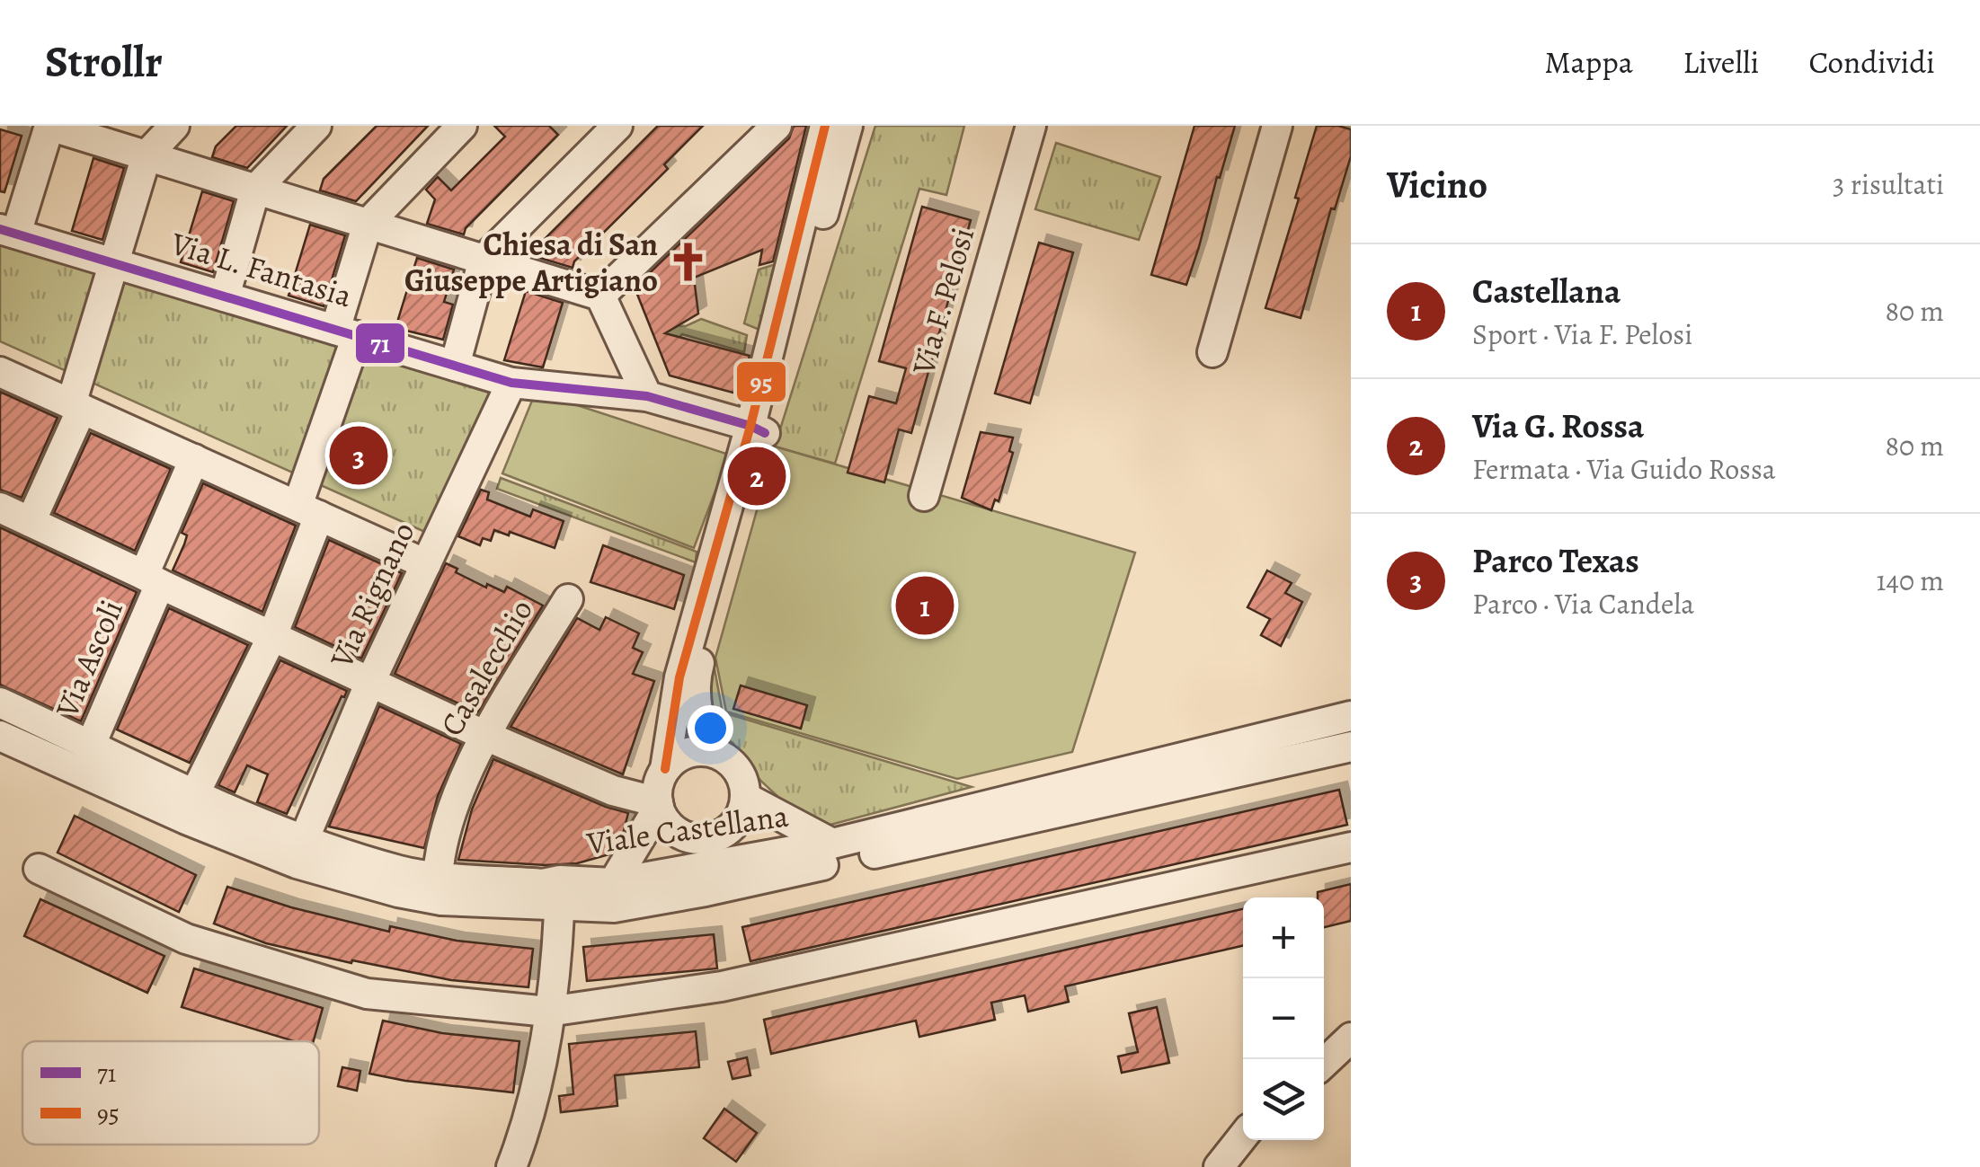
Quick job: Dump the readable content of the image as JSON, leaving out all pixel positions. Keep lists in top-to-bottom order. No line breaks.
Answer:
{"streets":{"street":["Via L. Fantasia","Via F. Pelosi","Via Rignano","Via Ascoli","Casalecchio","Viale Castellana"]},"crossings":[["Via L. Fantasia","Via Rignano"],["Via Rignano","Viale Castellana"],["Via Ascoli","Viale Castellana"],["Casalecchio","Viale Castellana"]],"places":{"church":["Chiesa di San Giuseppe Artigiano"]},"lines":["transit line 95","transit line 71"],"legend":["71","95"],"page":{"header":"Strollr","nav":["Mappa","Livelli","Condividi"],"heading":["Vicino","3 risultati"],"list":[{"mark":"1","name":"Castellana","note":"Sport · Via F. Pelosi","value":"80 m"},{"mark":"2","name":"Via G. Rossa","note":"Fermata · Via Guido Rossa","value":"80 m"},{"mark":"3","name":"Parco Texas","note":"Parco · Via Candela","value":"140 m"}],"pins":["3","2","1"],"map_buttons":["+","−"]}}
